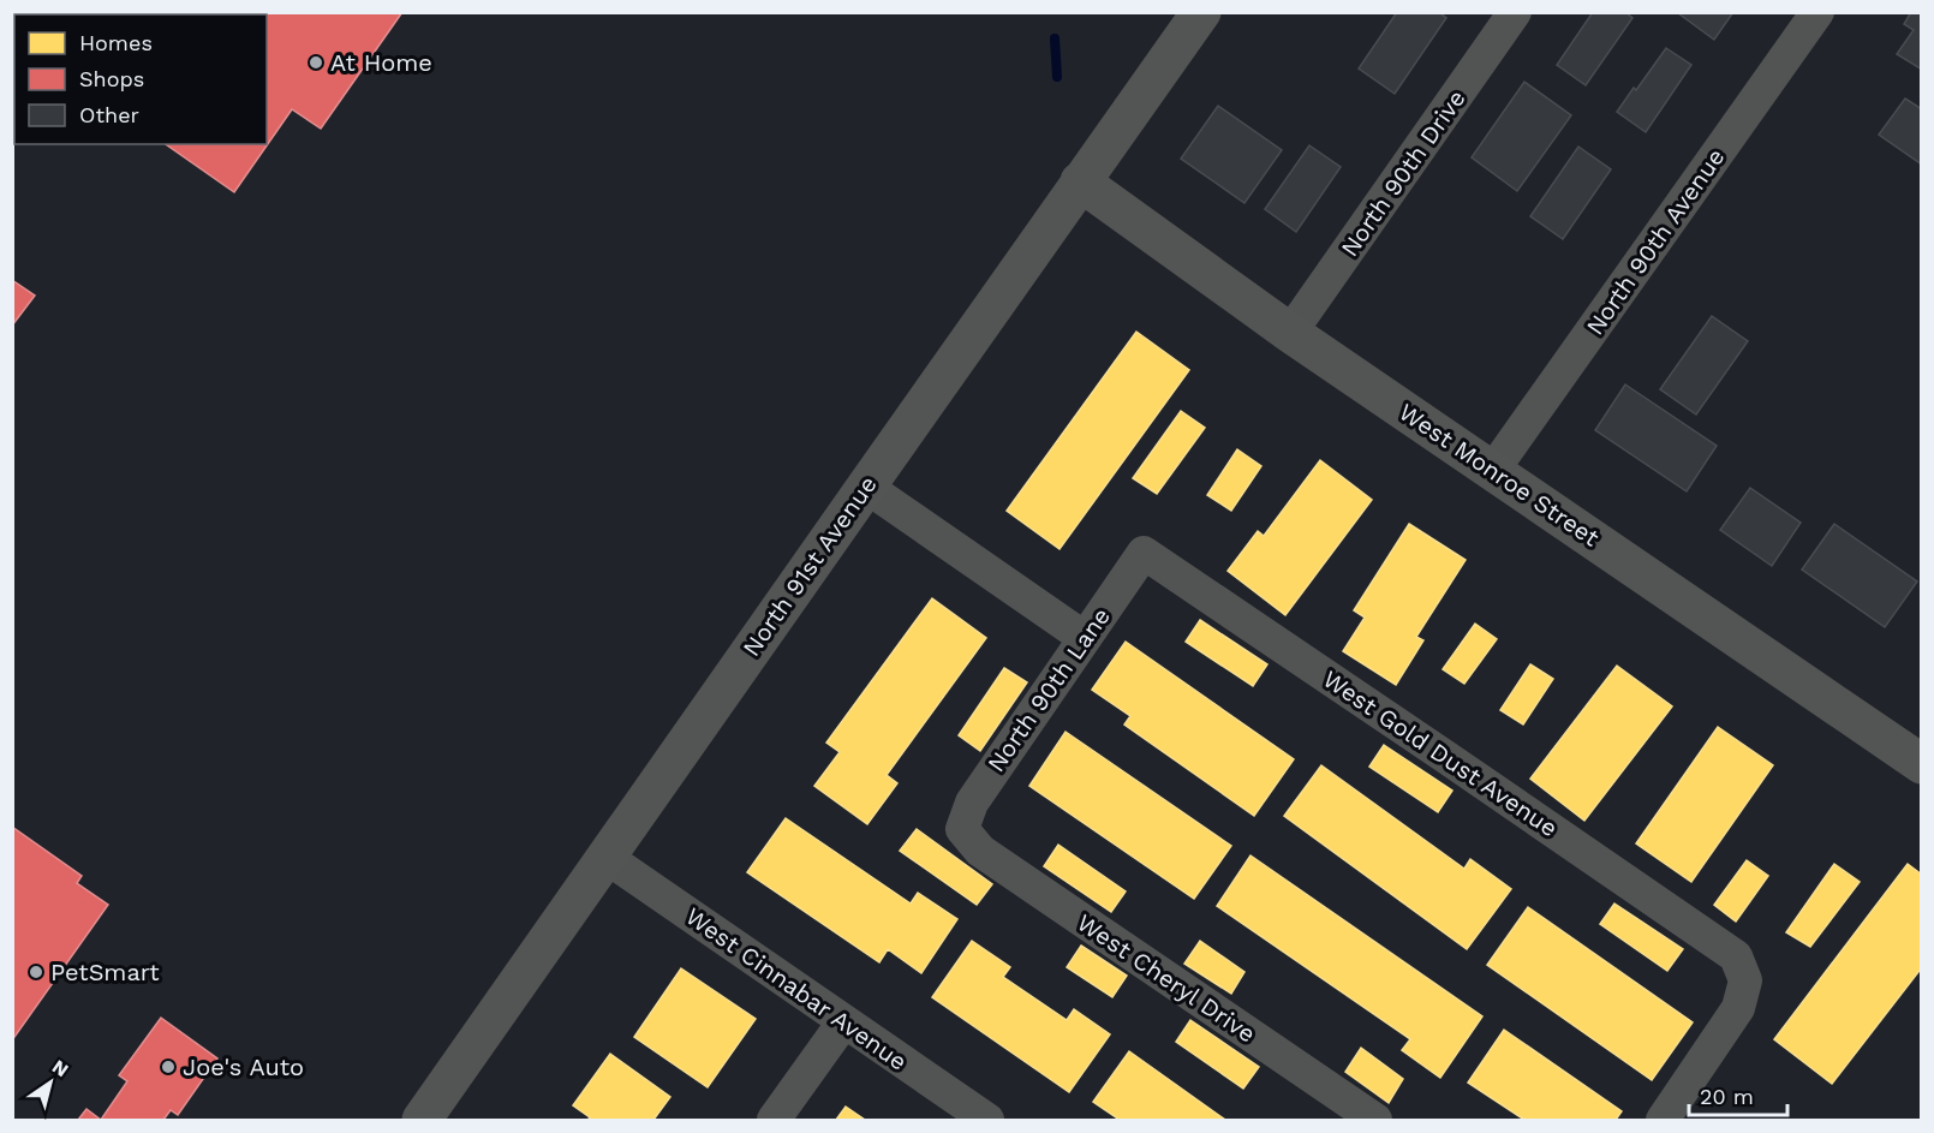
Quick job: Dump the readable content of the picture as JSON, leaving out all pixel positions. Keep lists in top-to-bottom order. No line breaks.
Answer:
{"streets":{"main road":["West Monroe Street","North 91st Avenue"],"street":["North 90th Drive","North 90th Avenue","North 90th Lane","West Gold Dust Avenue","West Cheryl Drive","West Cinnabar Avenue"]},"crossings":[["North 90th Drive","West Monroe Street"],["North 90th Avenue","West Monroe Street"],["West Monroe Street","North 91st Avenue"],["North 91st Avenue","West Cinnabar Avenue"],["North 90th Lane","West Gold Dust Avenue"],["North 90th Lane","West Cheryl Drive"]],"places":["At Home","PetSmart","Joe's Auto"],"legend":["Homes","Shops","Other"],"scale_bar":"20 m","north":"top right"}
